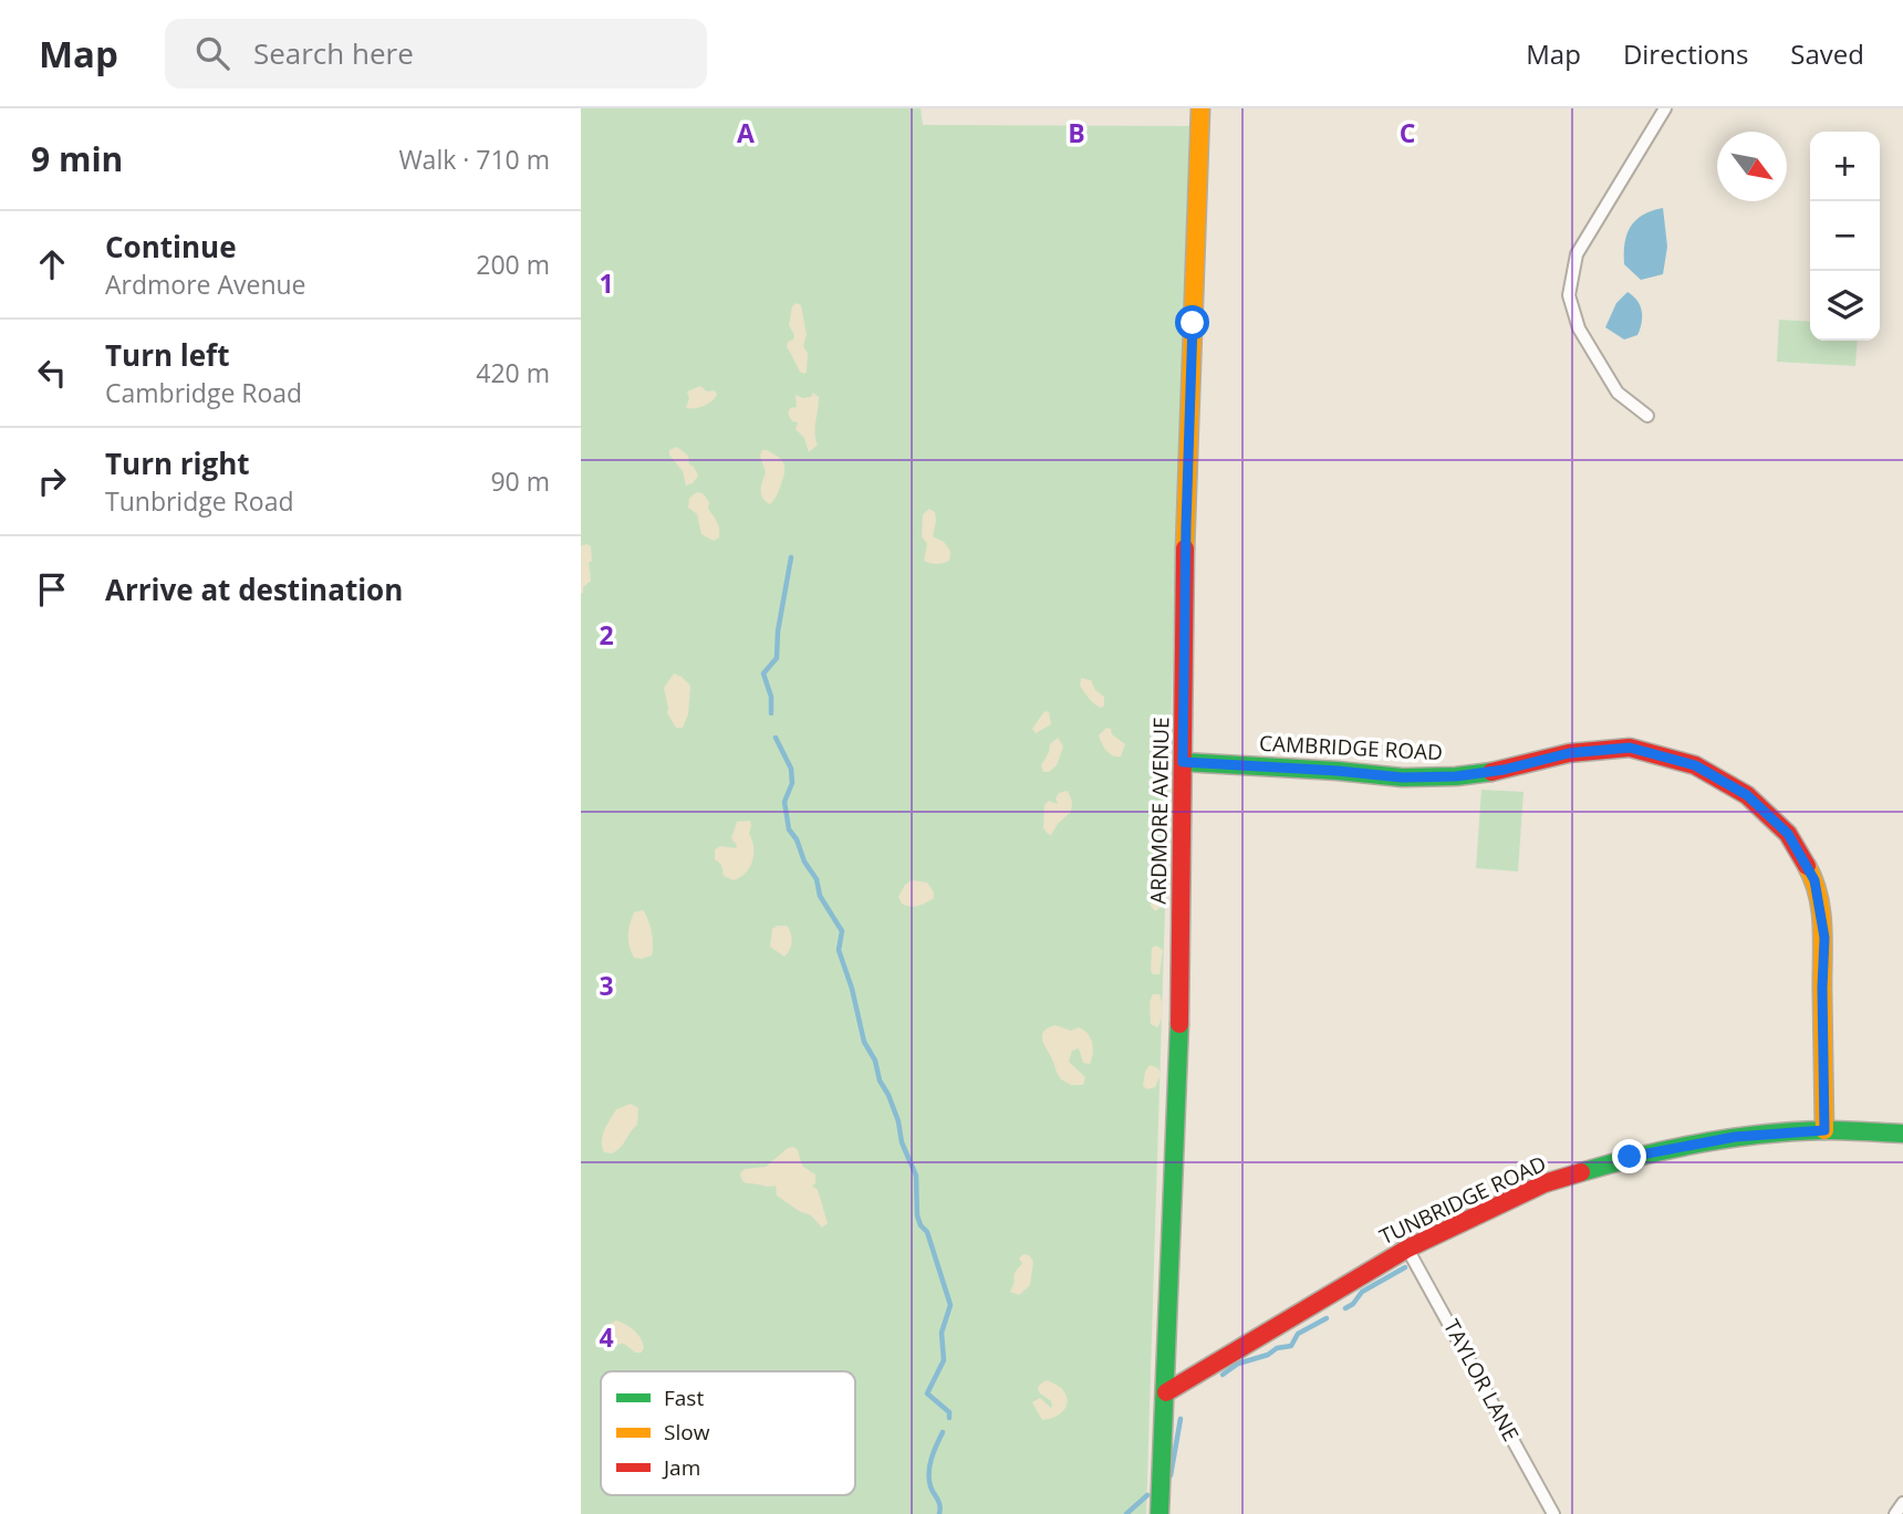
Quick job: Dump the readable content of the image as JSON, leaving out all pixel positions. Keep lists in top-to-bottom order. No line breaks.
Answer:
{"streets":{"street":["CAMBRIDGE ROAD","ARDMORE AVENUE","TUNBRIDGE ROAD","TAYLOR LANE"]},"crossings":[["CAMBRIDGE ROAD","ARDMORE AVENUE"],["CAMBRIDGE ROAD","TUNBRIDGE ROAD"],["ARDMORE AVENUE","TUNBRIDGE ROAD"],["TUNBRIDGE ROAD","TAYLOR LANE"]],"legend":["Fast","Slow","Jam"],"north":"bottom right","page":{"header":"Map","search":"Search here","nav":["Map","Directions","Saved"],"heading":["9 min","Walk · 710 m"],"map_buttons":["+","−"],"list":[["Continue","Ardmore Avenue","200 m"],["Turn left","Cambridge Road","420 m"],["Turn right","Tunbridge Road","90 m"],"Arrive at destination"]},"grid":{"columns":["A","B","C"],"rows":["1","2","3","4"]}}
